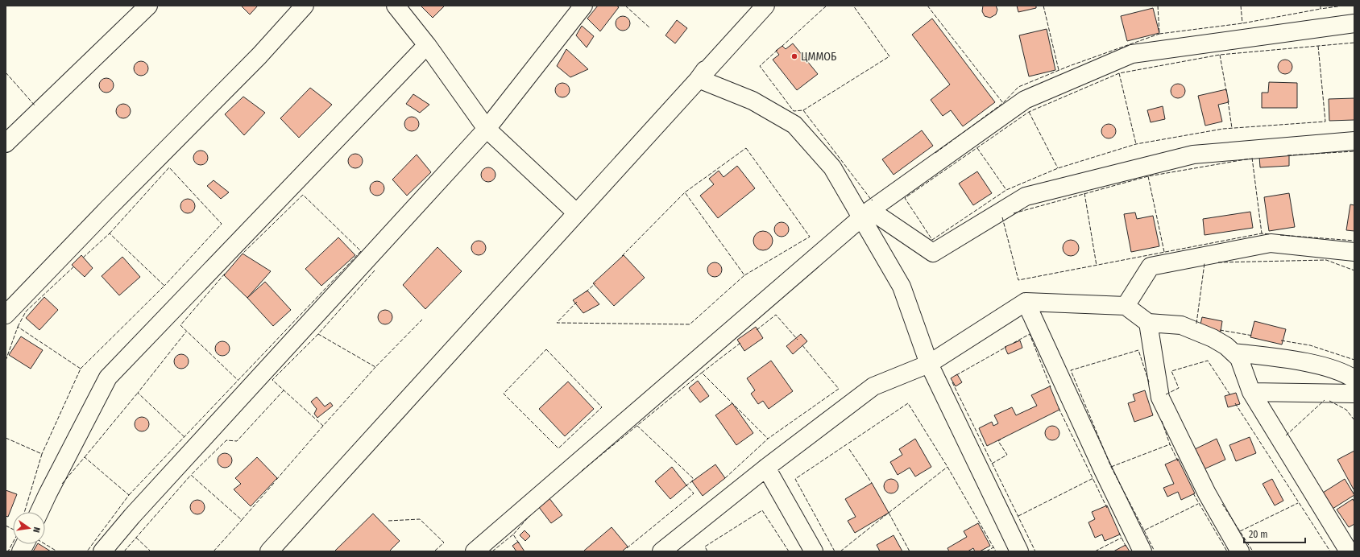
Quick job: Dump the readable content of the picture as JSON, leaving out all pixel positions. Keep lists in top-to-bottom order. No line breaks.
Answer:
{"places":["ЦММОБ"],"scale_bar":"20 m","north":"right"}
